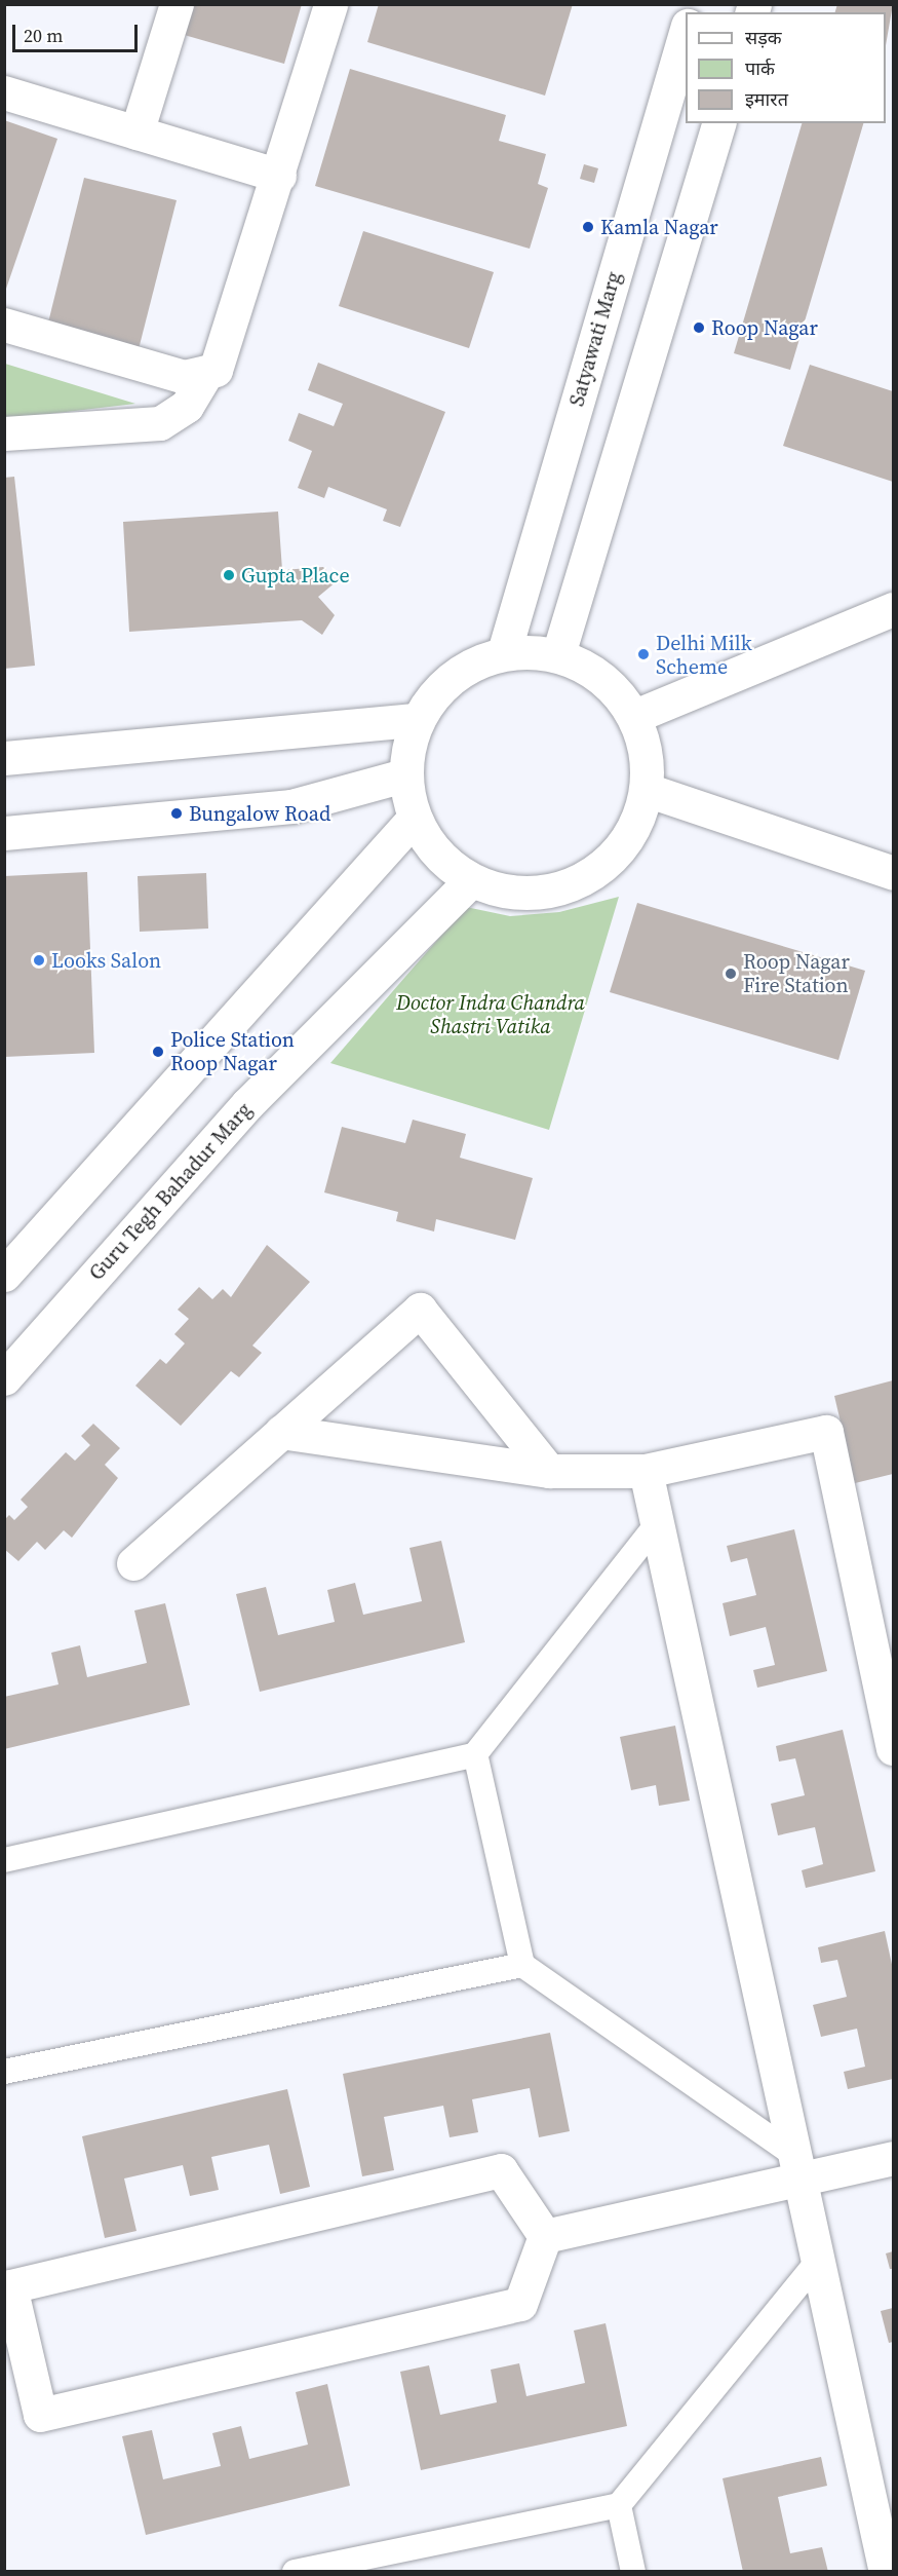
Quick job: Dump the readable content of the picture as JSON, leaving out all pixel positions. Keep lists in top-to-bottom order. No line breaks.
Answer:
{"streets":{"street":["Satyawati Marg","Guru Tegh Bahadur Marg"]},"parks":["Doctor Indra Chandra Shastri Vatika"],"places":["Kamla Nagar","Roop Nagar","Gupta Place","Delhi Milk Scheme","Bungalow Road","Looks Salon","Roop Nagar Fire Station","Police Station Roop Nagar"],"legend":["सड़क","पार्क","इमारत"],"scale_bar":"20 m"}
